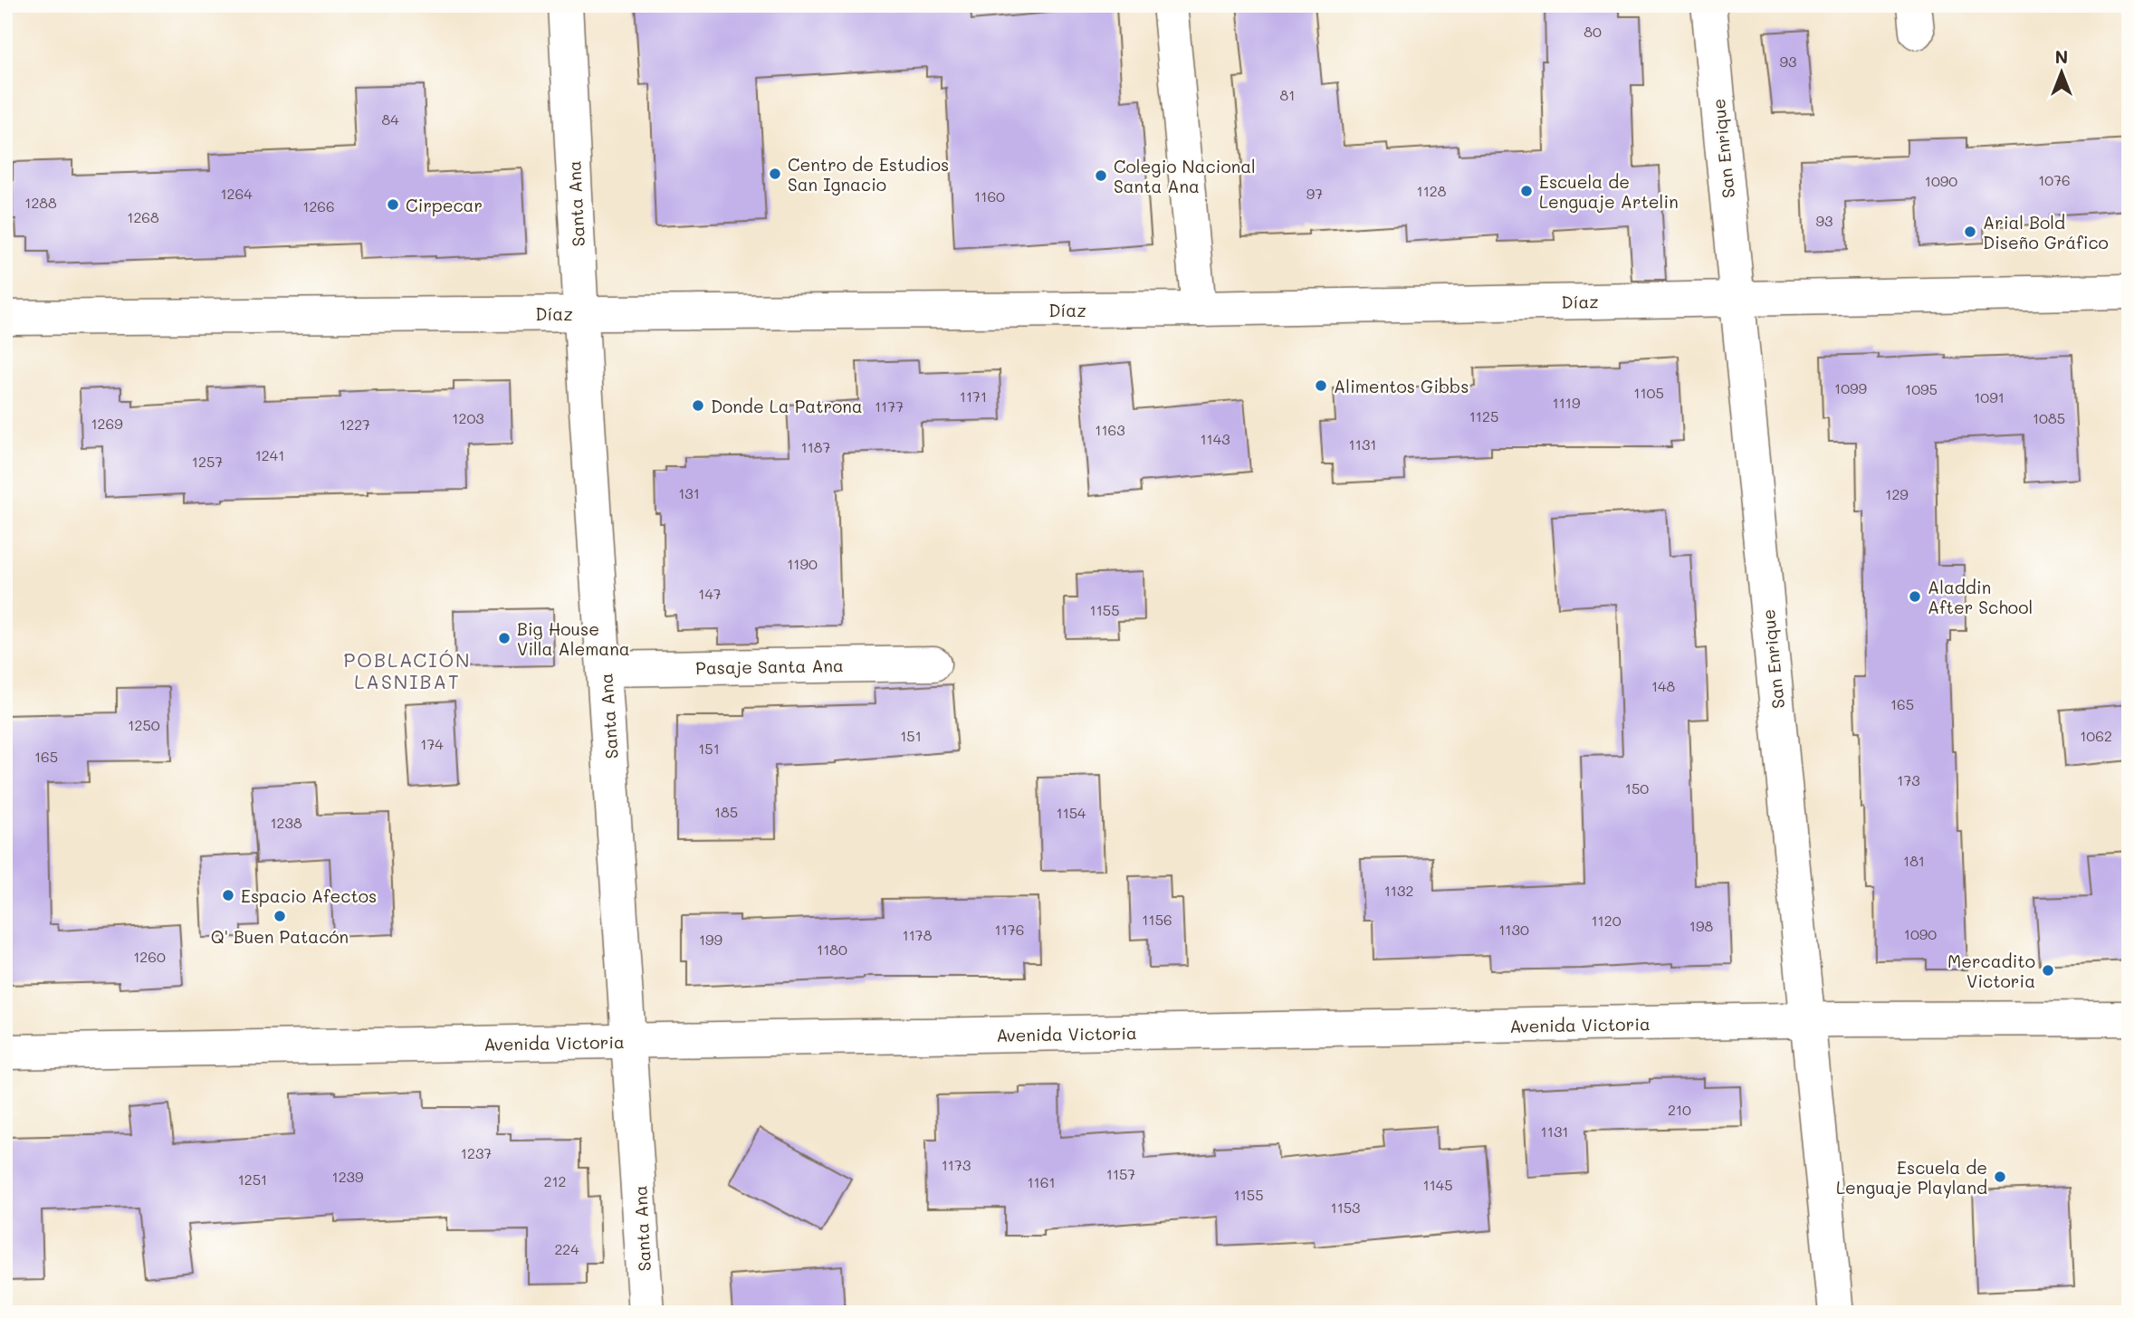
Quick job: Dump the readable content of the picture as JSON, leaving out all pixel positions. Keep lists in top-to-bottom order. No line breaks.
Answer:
{"streets":{"street":["San Enrique","Santa Ana","Díaz","Pasaje Santa Ana","Avenida Victoria"]},"crossings":[["San Enrique","Díaz"],["San Enrique","Avenida Victoria"],["Santa Ana","Díaz"],["Santa Ana","Pasaje Santa Ana"],["Santa Ana","Avenida Victoria"]],"districts":["POBLACIÓN LASNIBAT"],"places":["Centro de Estudios San Ignacio","Colegio Nacional Santa Ana","Escuela de Lenguaje Artelin","Cirpecar","Arial Bold Diseño Gráfico","Alimentos Gibbs","Donde La Patrona","Aladdin After School","Big House Villa Alemana","Espacio Afectos","Q' Buen Patacón","Mercadito Victoria","Escuela de Lenguaje Playland"],"house_numbers":["80","93","81","84","1076","1090","1128","1264","97","1160","1288","1266","1268","93","1099","1095","1105","1171","1091","1119","1177","1125","1203","1085","1269","1227","1163","1143","1131","1187","1241","1257","131","129","1190","147","1155","148","165","1250","151","1062","174","151","165","173","150","185","1154","1238","181","1132","1156","1120","198","1176","1130","1090","1178","199","1180","1260","210","1131","1237","1173","1157","1239","1251","212","1161","1145","1155","1153","224"],"north":"top"}
